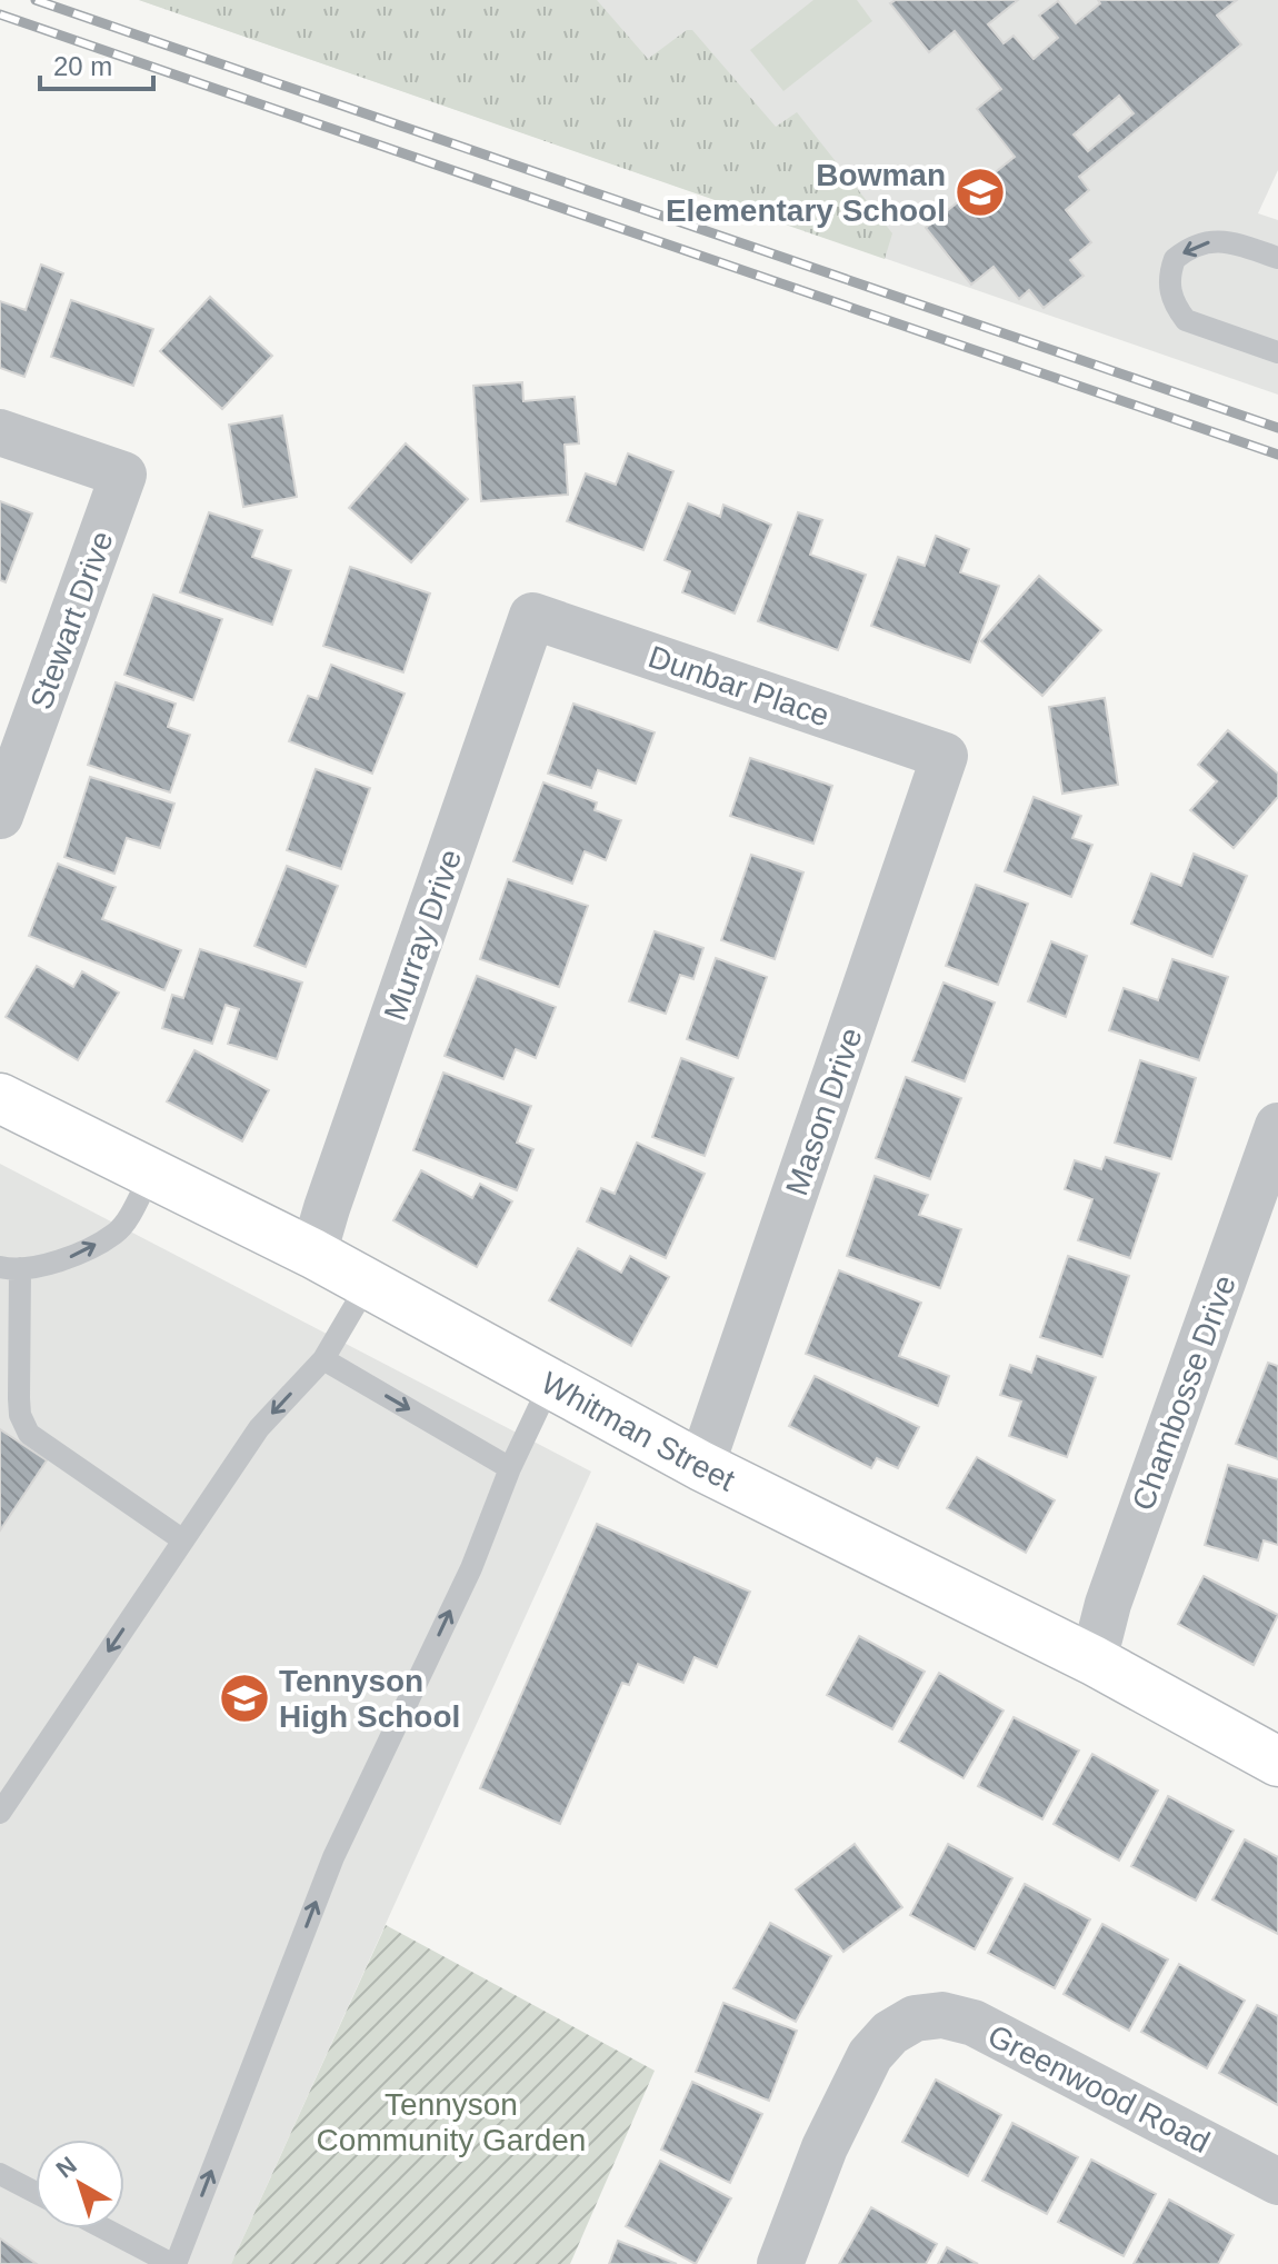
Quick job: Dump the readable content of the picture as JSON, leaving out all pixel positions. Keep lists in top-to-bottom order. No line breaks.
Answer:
{"streets":{"street":["Stewart Drive","Dunbar Place","Murray Drive","Mason Drive","Chambosse Drive","Whitman Street","Greenwood Road"]},"crossings":[["Dunbar Place","Murray Drive"],["Dunbar Place","Mason Drive"],["Murray Drive","Whitman Street"],["Mason Drive","Whitman Street"],["Chambosse Drive","Whitman Street"]],"parks":["Tennyson Community Garden"],"places":{"school or university":["Bowman Elementary School","Tennyson High School"]},"scale_bar":"20 m","north":"top left"}
